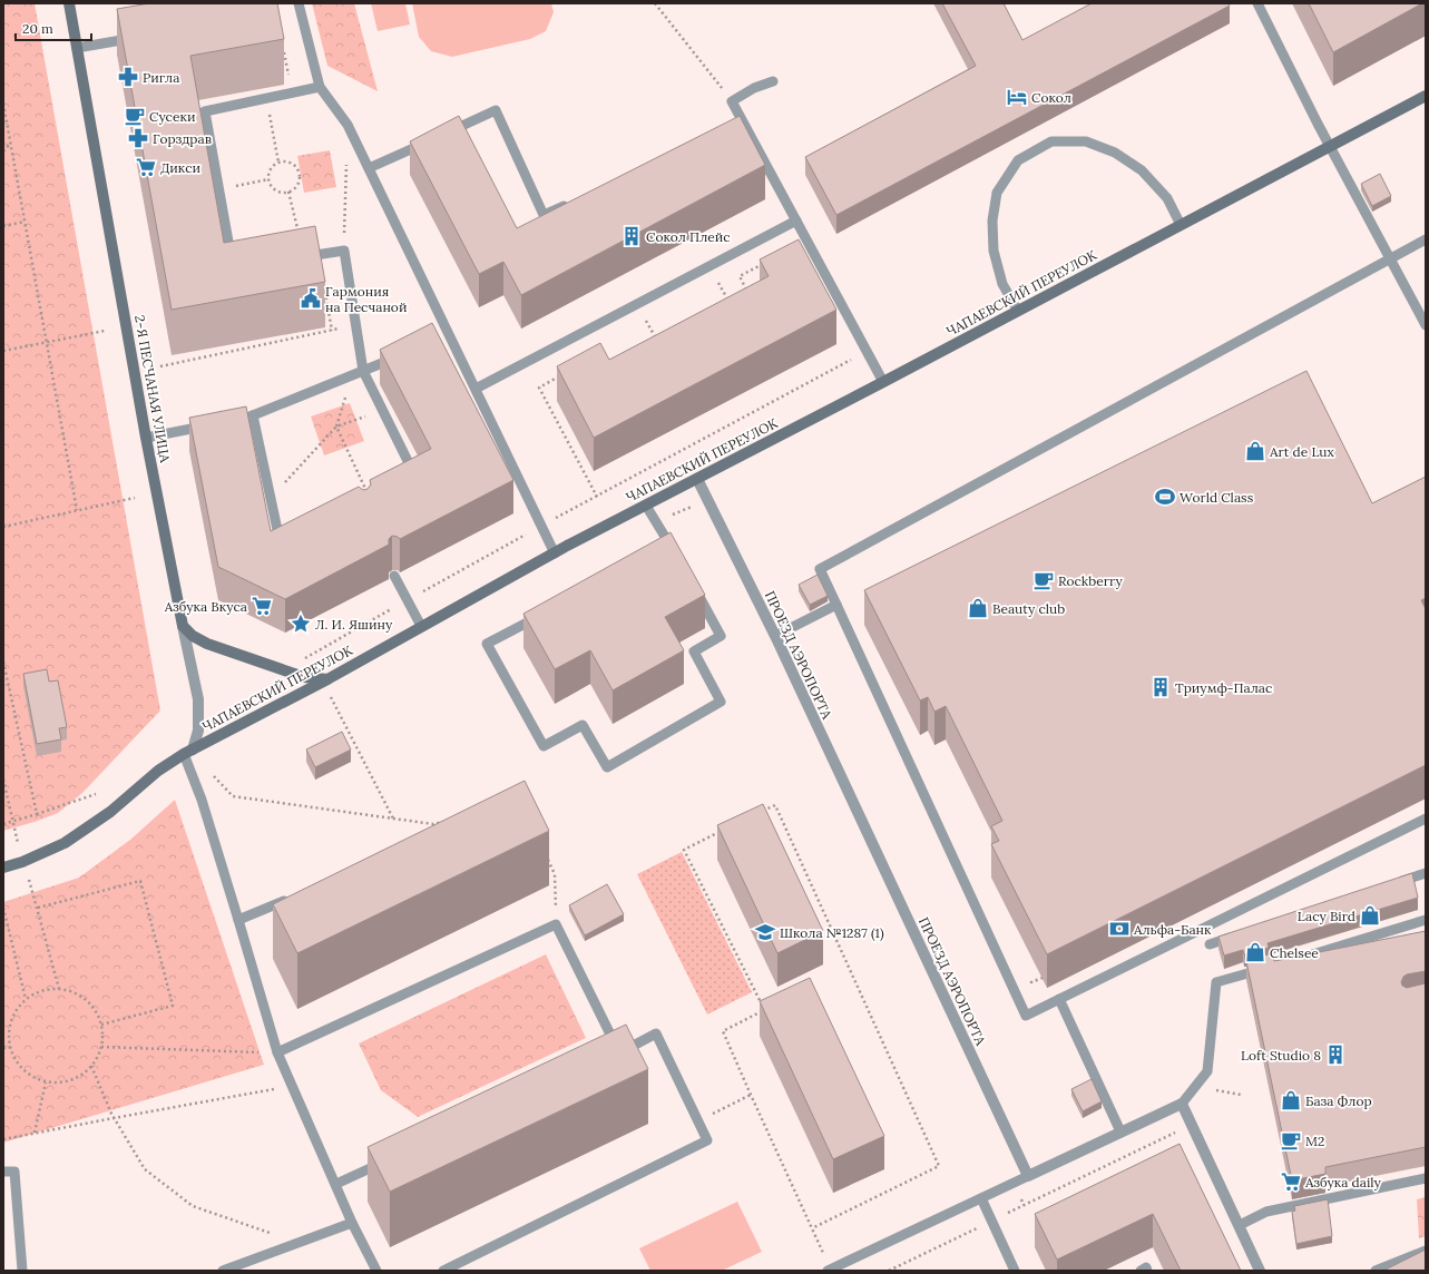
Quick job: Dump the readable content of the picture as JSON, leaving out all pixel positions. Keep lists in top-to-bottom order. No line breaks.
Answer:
{"streets":{"street":["ЧАПАЕВСКИЙ ПЕРЕУЛОК","2-Я ПЕСЧАНАЯ УЛИЦА","ПРОЕЗД АЭРОПОРТА"]},"crossings":[["ЧАПАЕВСКИЙ ПЕРЕУЛОК","ПРОЕЗД АЭРОПОРТА"]],"places":{"pharmacy":["Ригла","Горздрав"],"hotel":["Сокол"],"cafe":["Сусеки","Rockberry","M2"],"supermarket":["Дикси","Азбука Вкуса","Азбука daily"],"building":["Сокол Плейс","Триумф-Палас","Loft Studio 8"],"public building":["Гармония на Песчаной"],"shop":["Art de Lux","Beauty club","Lacy Bird","Chelsee","База Флор"],"sports":["World Class"],"place":["Л. И. Яшину"],"bank":["Альфа-Банк"],"school or university":["Школа №1287 (1)"]},"scale_bar":"20 m"}
